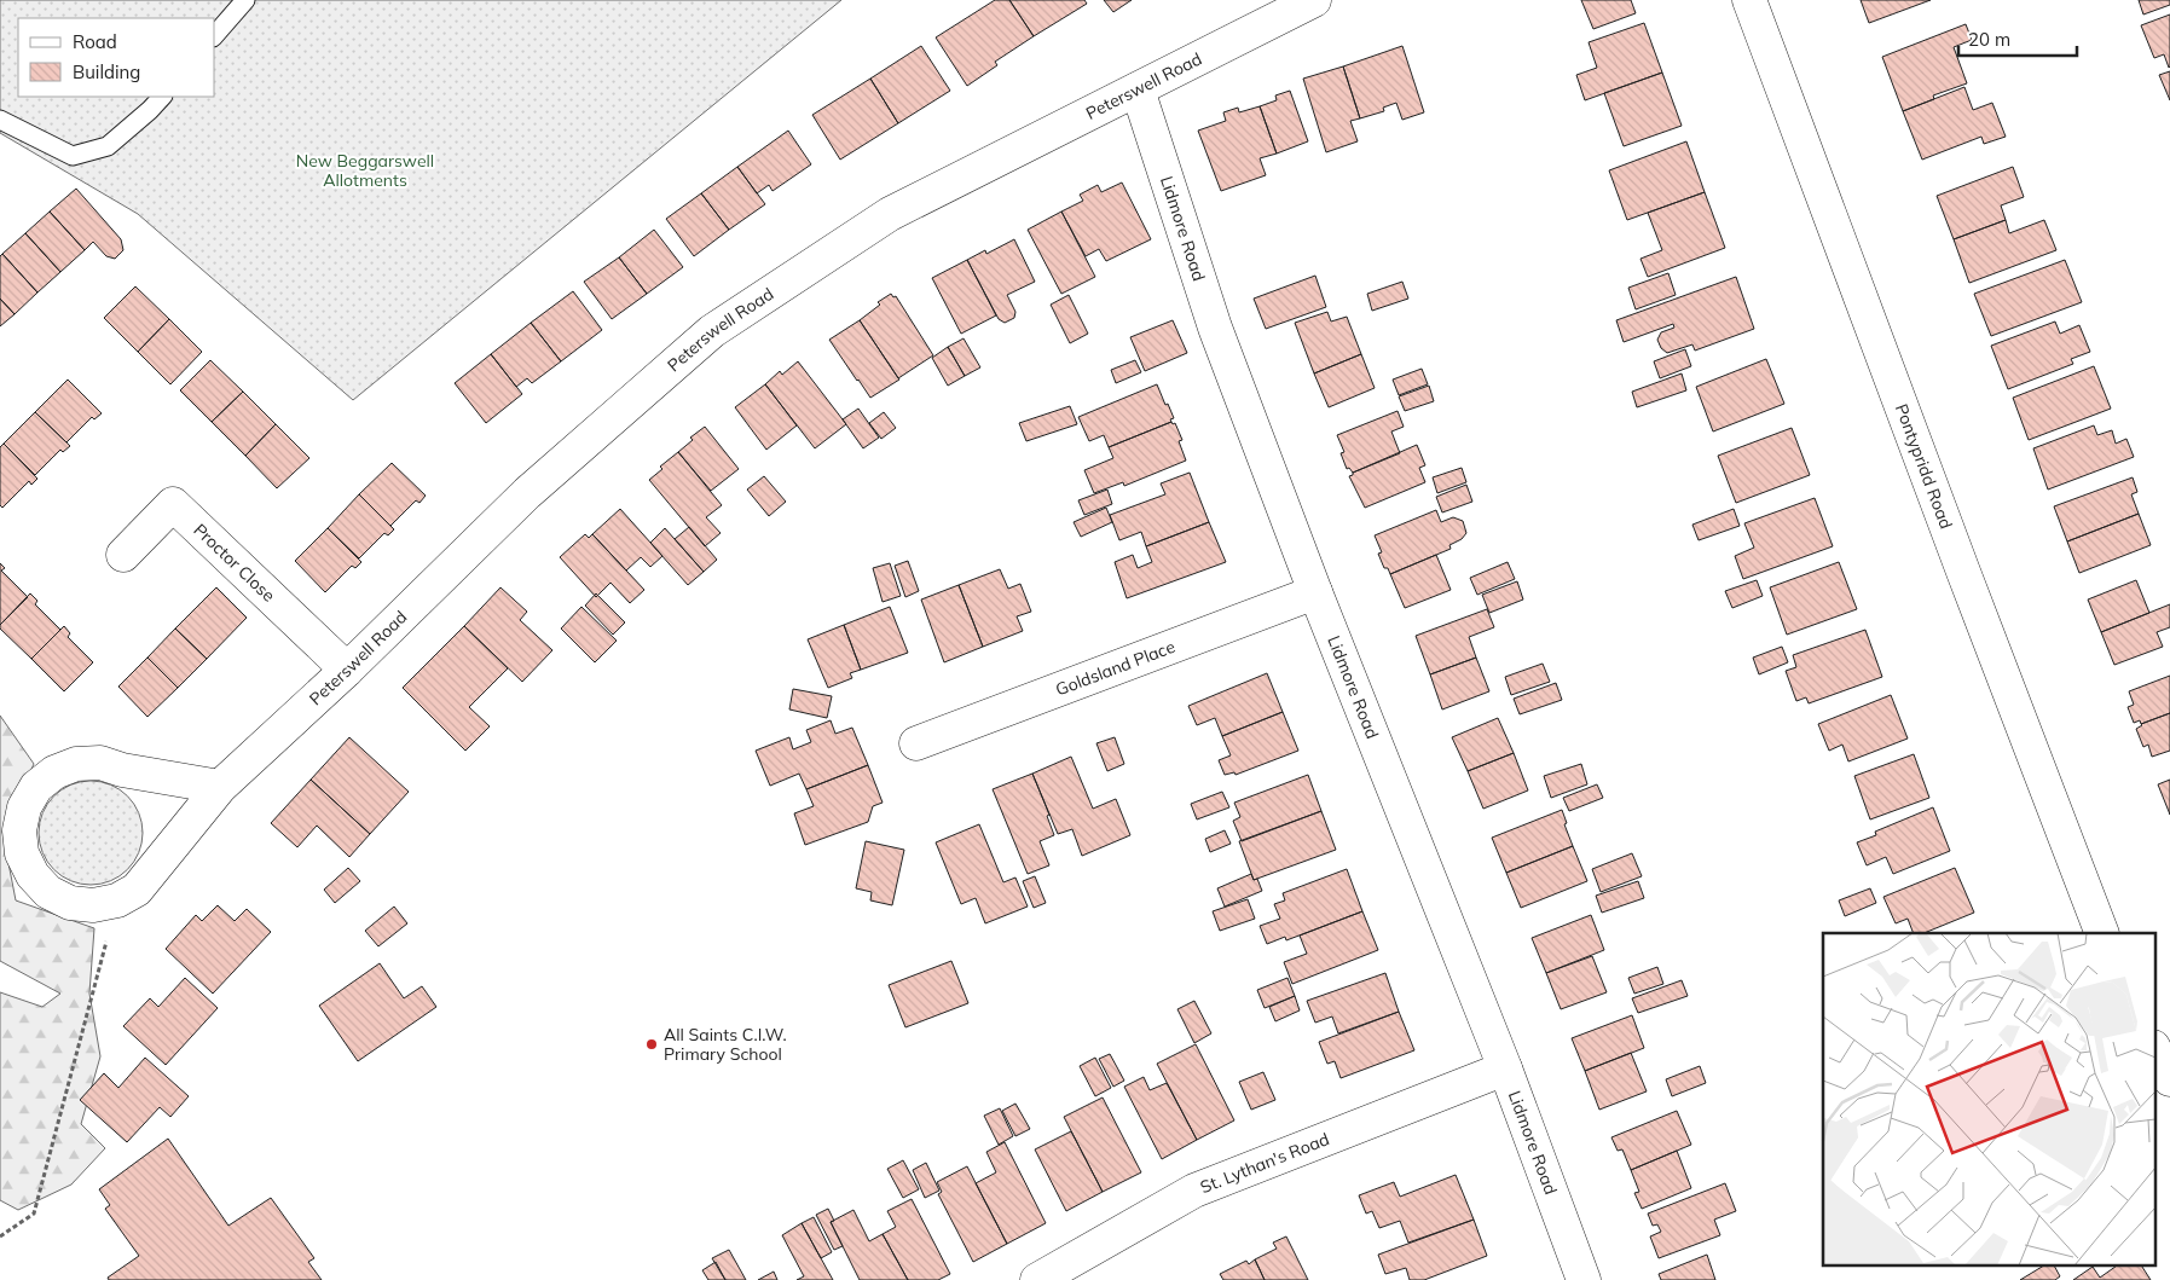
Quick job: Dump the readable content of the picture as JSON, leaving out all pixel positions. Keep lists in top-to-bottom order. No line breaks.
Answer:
{"streets":{"street":["Peterswell Road","Lidmore Road","Pontypridd Road","Proctor Close","Goldsland Place","St. Lythan's Road"]},"crossings":[["Peterswell Road","Lidmore Road"],["Peterswell Road","Proctor Close"],["Lidmore Road","Goldsland Place"],["Lidmore Road","St. Lythan's Road"]],"parks":["New Beggarswell Allotments"],"places":["All Saints C.I.W. Primary School"],"legend":["Road","Building"],"scale_bar":"20 m"}
